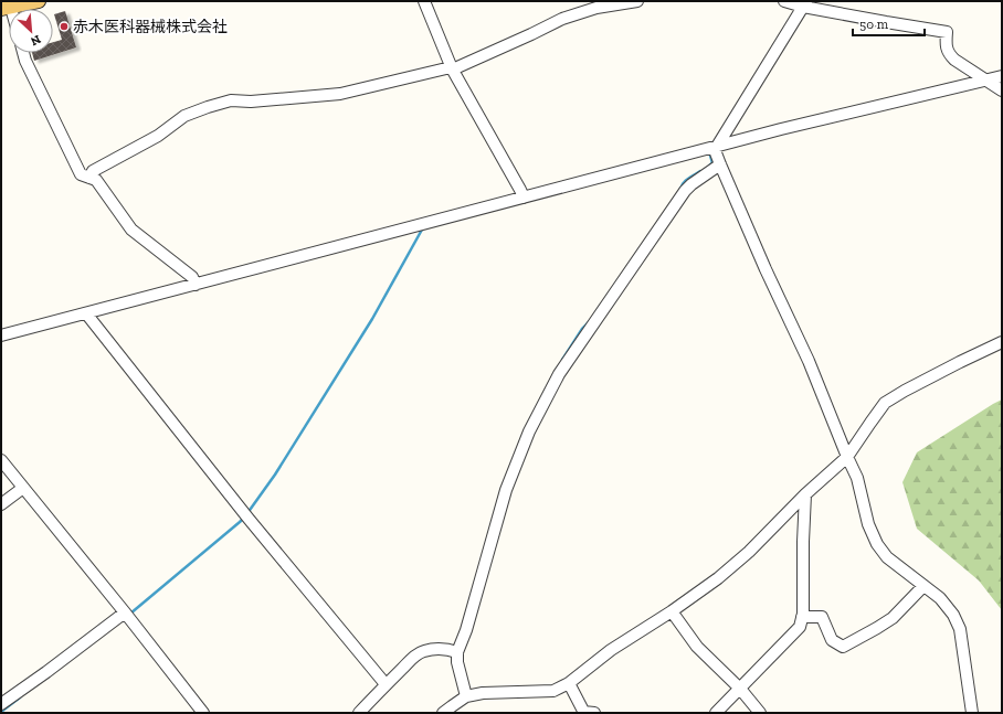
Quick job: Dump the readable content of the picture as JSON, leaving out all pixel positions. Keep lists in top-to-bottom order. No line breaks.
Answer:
{"places":["赤木医科器械株式会社"],"scale_bar":"50 m","north":"bottom right"}
